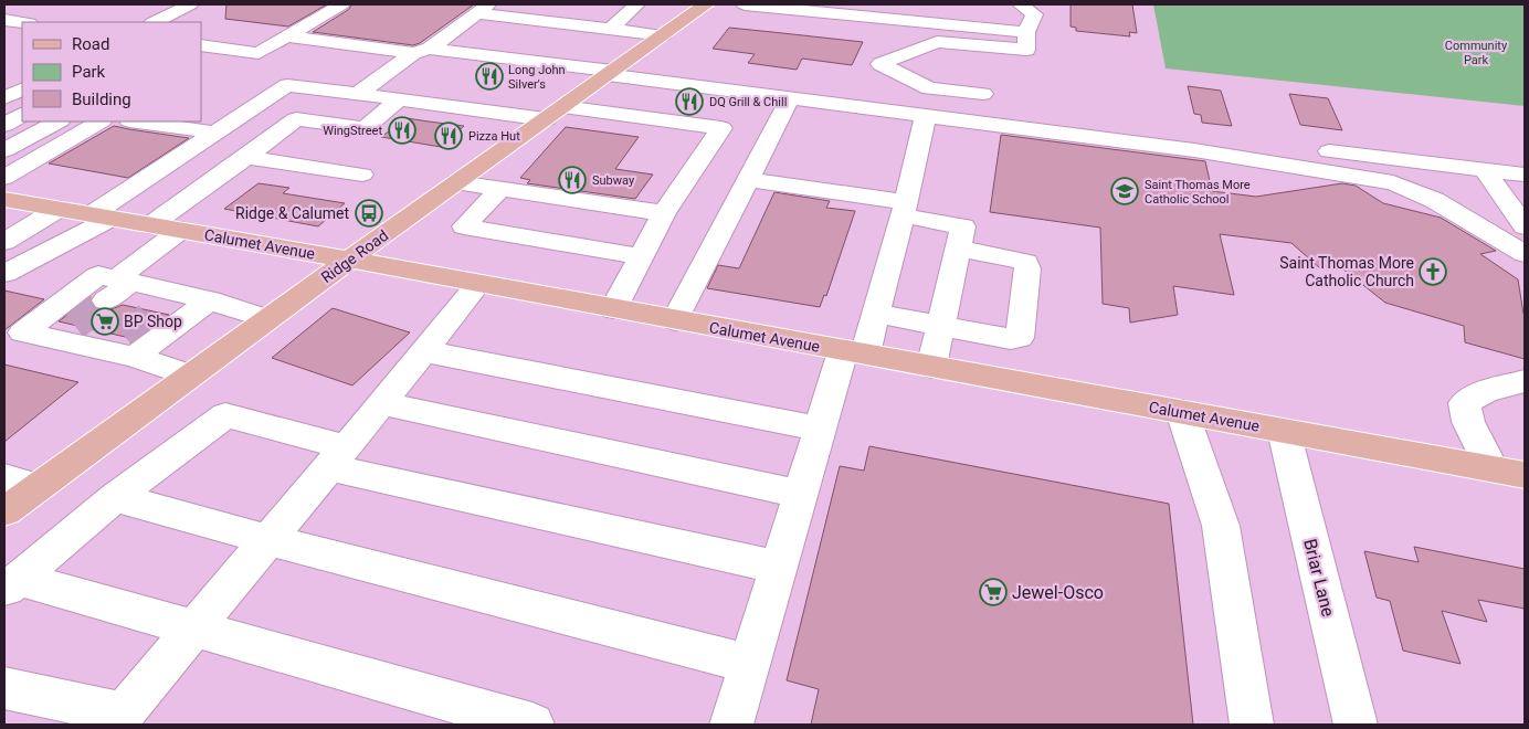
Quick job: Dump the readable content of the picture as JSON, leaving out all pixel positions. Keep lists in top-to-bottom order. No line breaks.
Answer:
{"streets":{"main road":["Calumet Avenue","Ridge Road"],"street":["Briar Lane"]},"crossings":[["Calumet Avenue","Ridge Road"],["Calumet Avenue","Briar Lane"]],"parks":["Community Park"],"places":{"restaurant":["Long John Silver's","DQ Grill & Chill","WingStreet","Pizza Hut","Subway"],"school or university":["Saint Thomas More Catholic School"],"bus stop":["Ridge & Calumet"],"church":["Saint Thomas More Catholic Church"],"supermarket":["BP Shop","Jewel-Osco"]},"legend":["Road","Park","Building"]}
